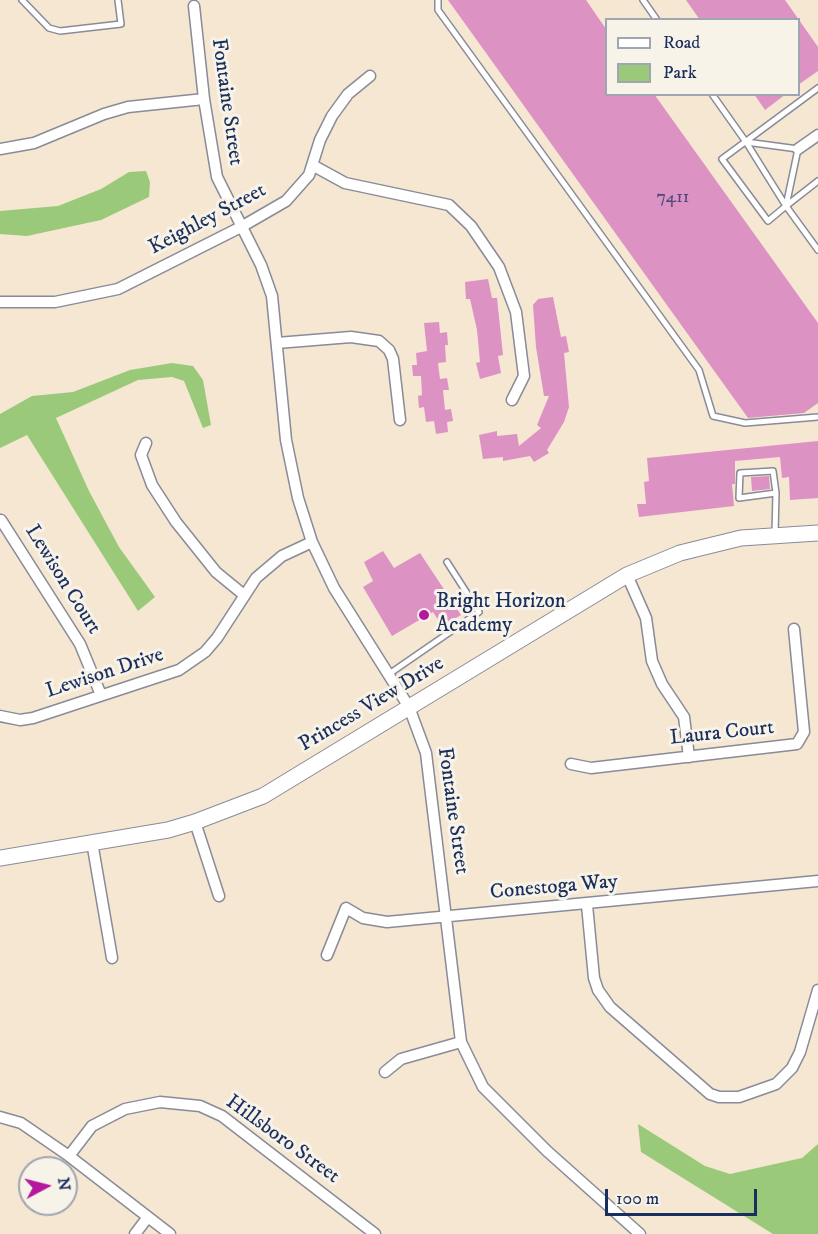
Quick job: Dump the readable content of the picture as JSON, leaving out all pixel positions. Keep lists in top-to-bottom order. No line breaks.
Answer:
{"streets":{"main road":["Princess View Drive"],"street":["Fontaine Street","Keighley Street","Lewison Court","Lewison Drive","Laura Court","Conestoga Way","Hillsboro Street"]},"crossings":[["Fontaine Street","Keighley Street"],["Fontaine Street","Lewison Drive"],["Fontaine Street","Princess View Drive"],["Fontaine Street","Conestoga Way"],["Lewison Court","Lewison Drive"]],"places":["Bright Horizon Academy"],"house_numbers":["7411"],"legend":["Road","Park"],"scale_bar":"100 m","north":"right"}
